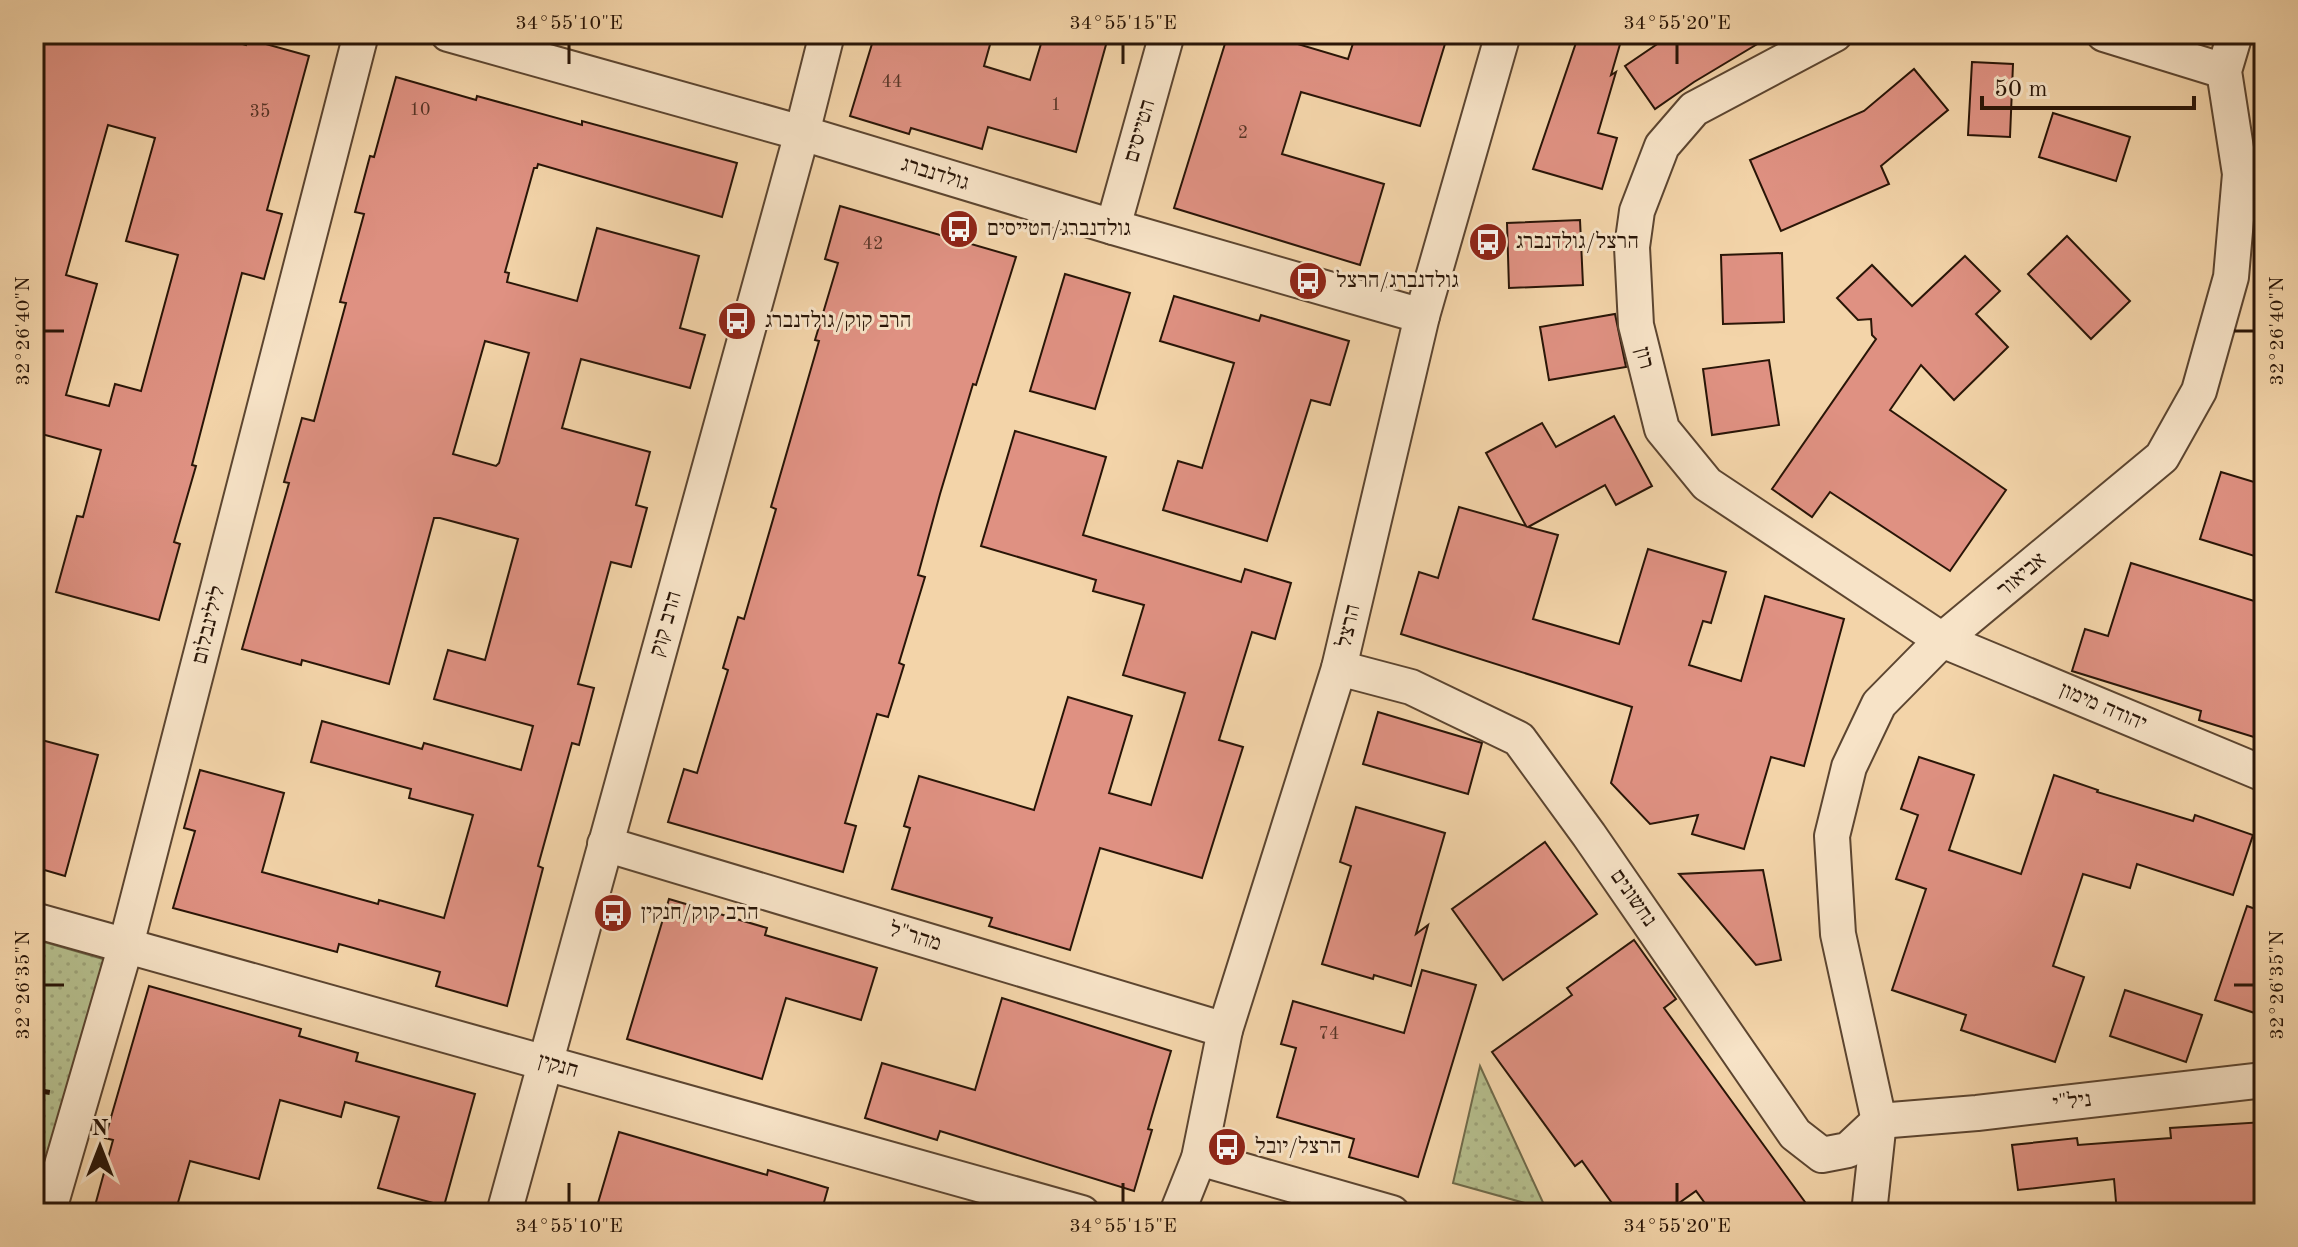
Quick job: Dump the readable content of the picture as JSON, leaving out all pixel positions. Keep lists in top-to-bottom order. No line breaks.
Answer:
{"streets":{"street":["הטייסים","גולדנברג","רון","אביאור","הרב קוק","לילינבלום","הרצל","יהודה מימון","נחשונים","מהר\"ל","חנקין","ניל\"י"]},"crossings":[["הטייסים","גולדנברג"],["גולדנברג","הרב קוק"],["גולדנברג","הרצל"],["רון","אביאור"],["רון","יהודה מימון"],["אביאור","יהודה מימון"],["אביאור","נחשונים"],["אביאור","ניל\"י"],["הרב קוק","מהר\"ל"],["הרב קוק","חנקין"],["לילינבלום","חנקין"],["הרצל","נחשונים"],["הרצל","מהר\"ל"],["נחשונים","ניל\"י"]],"places":{"bus stop":["גולדנברג/הטייסים","הרצל/גולדנברג","גולדנברג/הרצל","הרב קוק/גולדנברג","הרב קוק/חנקין","הרצל/יובל"]},"house_numbers":["44","1","10","35","2","42","74"],"scale_bar":"50 m","north":"top","coordinates":["34°55'10\"E","34°55'15\"E","34°55'20\"E","32°26'40\"N","32°26'35\"N"]}
